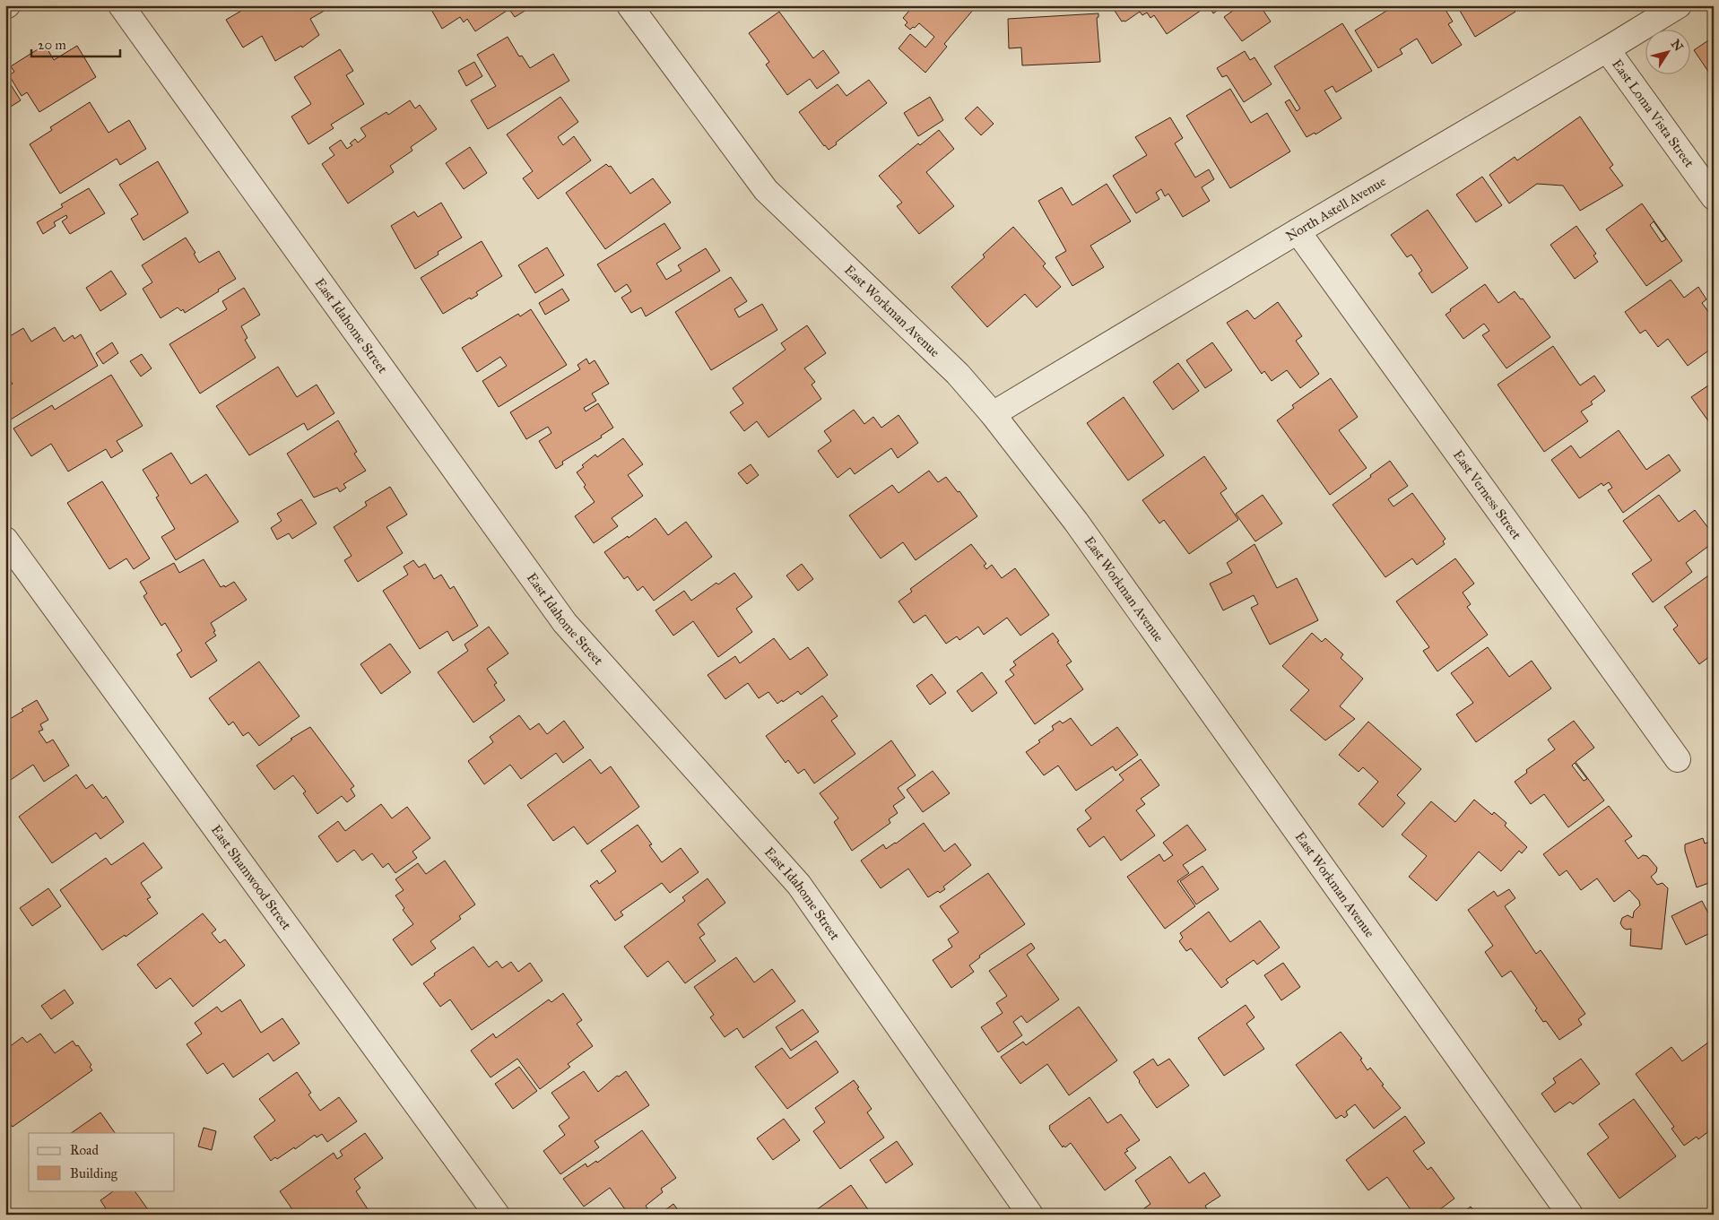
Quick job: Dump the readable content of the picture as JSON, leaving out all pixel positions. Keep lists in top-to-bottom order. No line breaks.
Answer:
{"streets":{"street":["East Loma Vista Street","North Astell Avenue","East Workman Avenue","East Idahome Street","East Verness Street","East Shamwood Street"]},"crossings":[["East Loma Vista Street","North Astell Avenue"],["North Astell Avenue","East Workman Avenue"],["North Astell Avenue","East Verness Street"]],"legend":["Road","Building"],"scale_bar":"20 m","north":"top right"}
